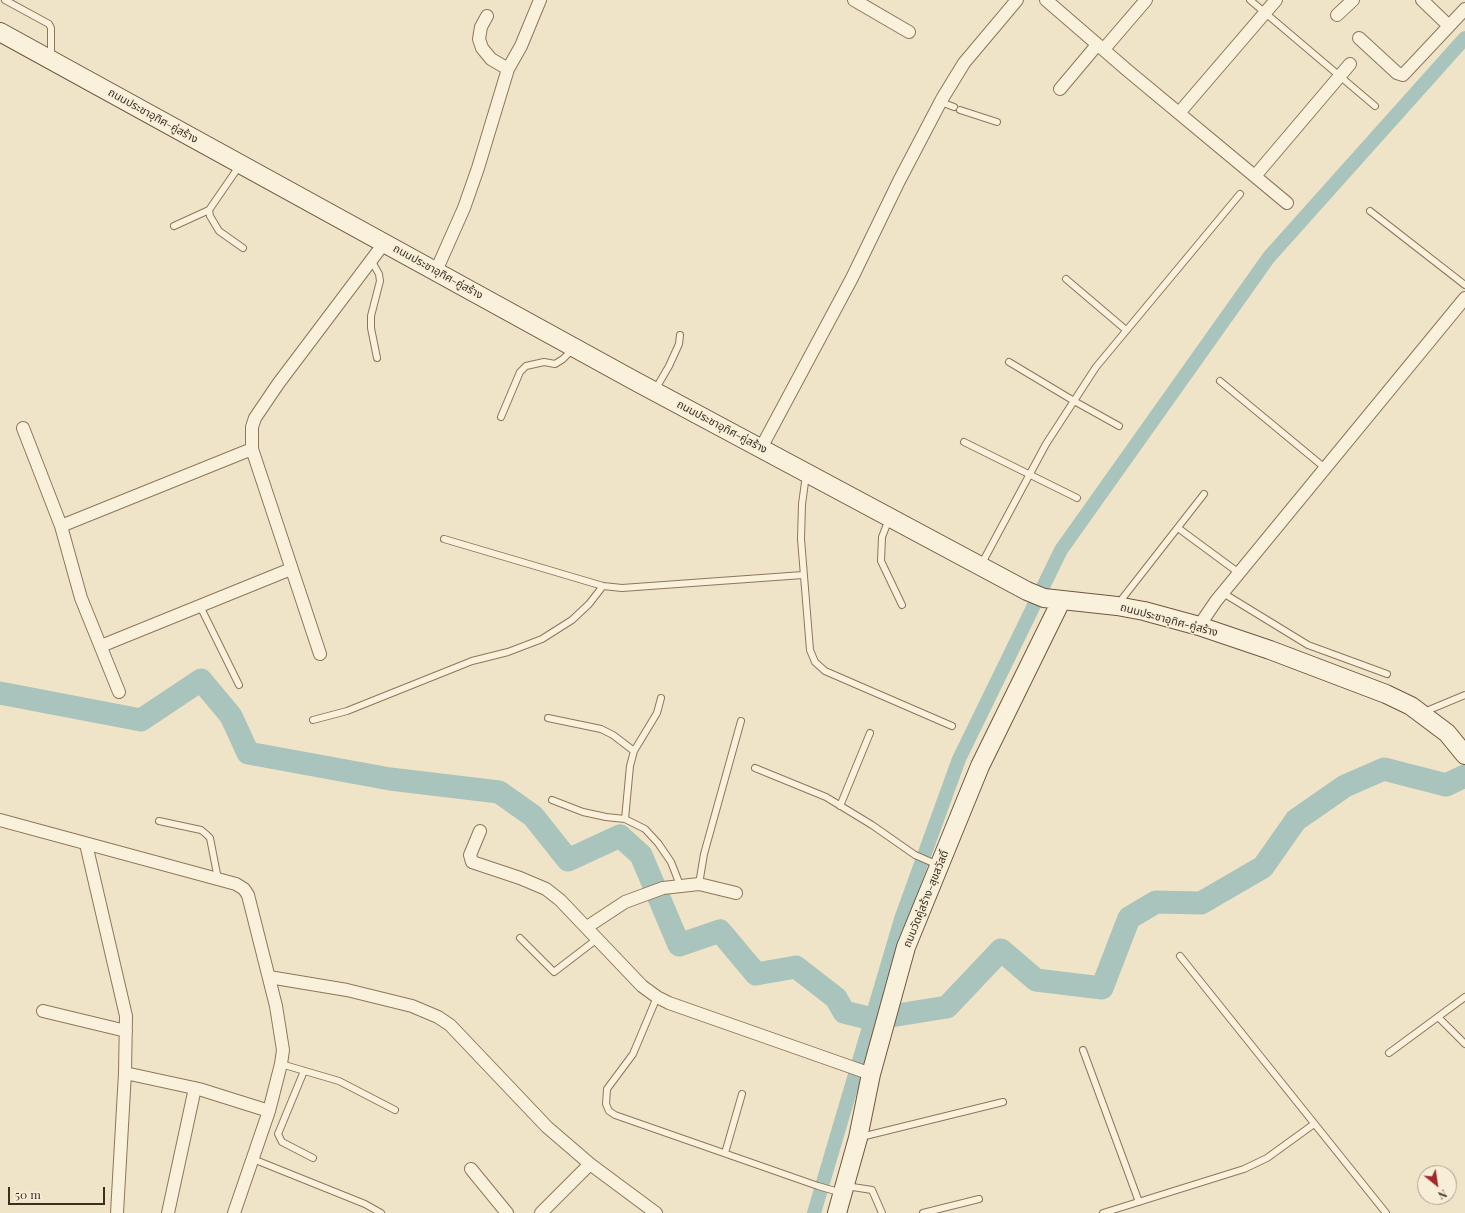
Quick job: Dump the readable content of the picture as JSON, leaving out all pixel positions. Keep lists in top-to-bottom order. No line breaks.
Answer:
{"streets":{"main road":["ถนนประชาอุทิศ-คู่สร้าง","ถนนวัดคู่สร้าง-สุขสวัสดิ์"]},"crossings":[["ถนนประชาอุทิศ-คู่สร้าง","ถนนวัดคู่สร้าง-สุขสวัสดิ์"]],"scale_bar":"50 m","north":"bottom right"}
